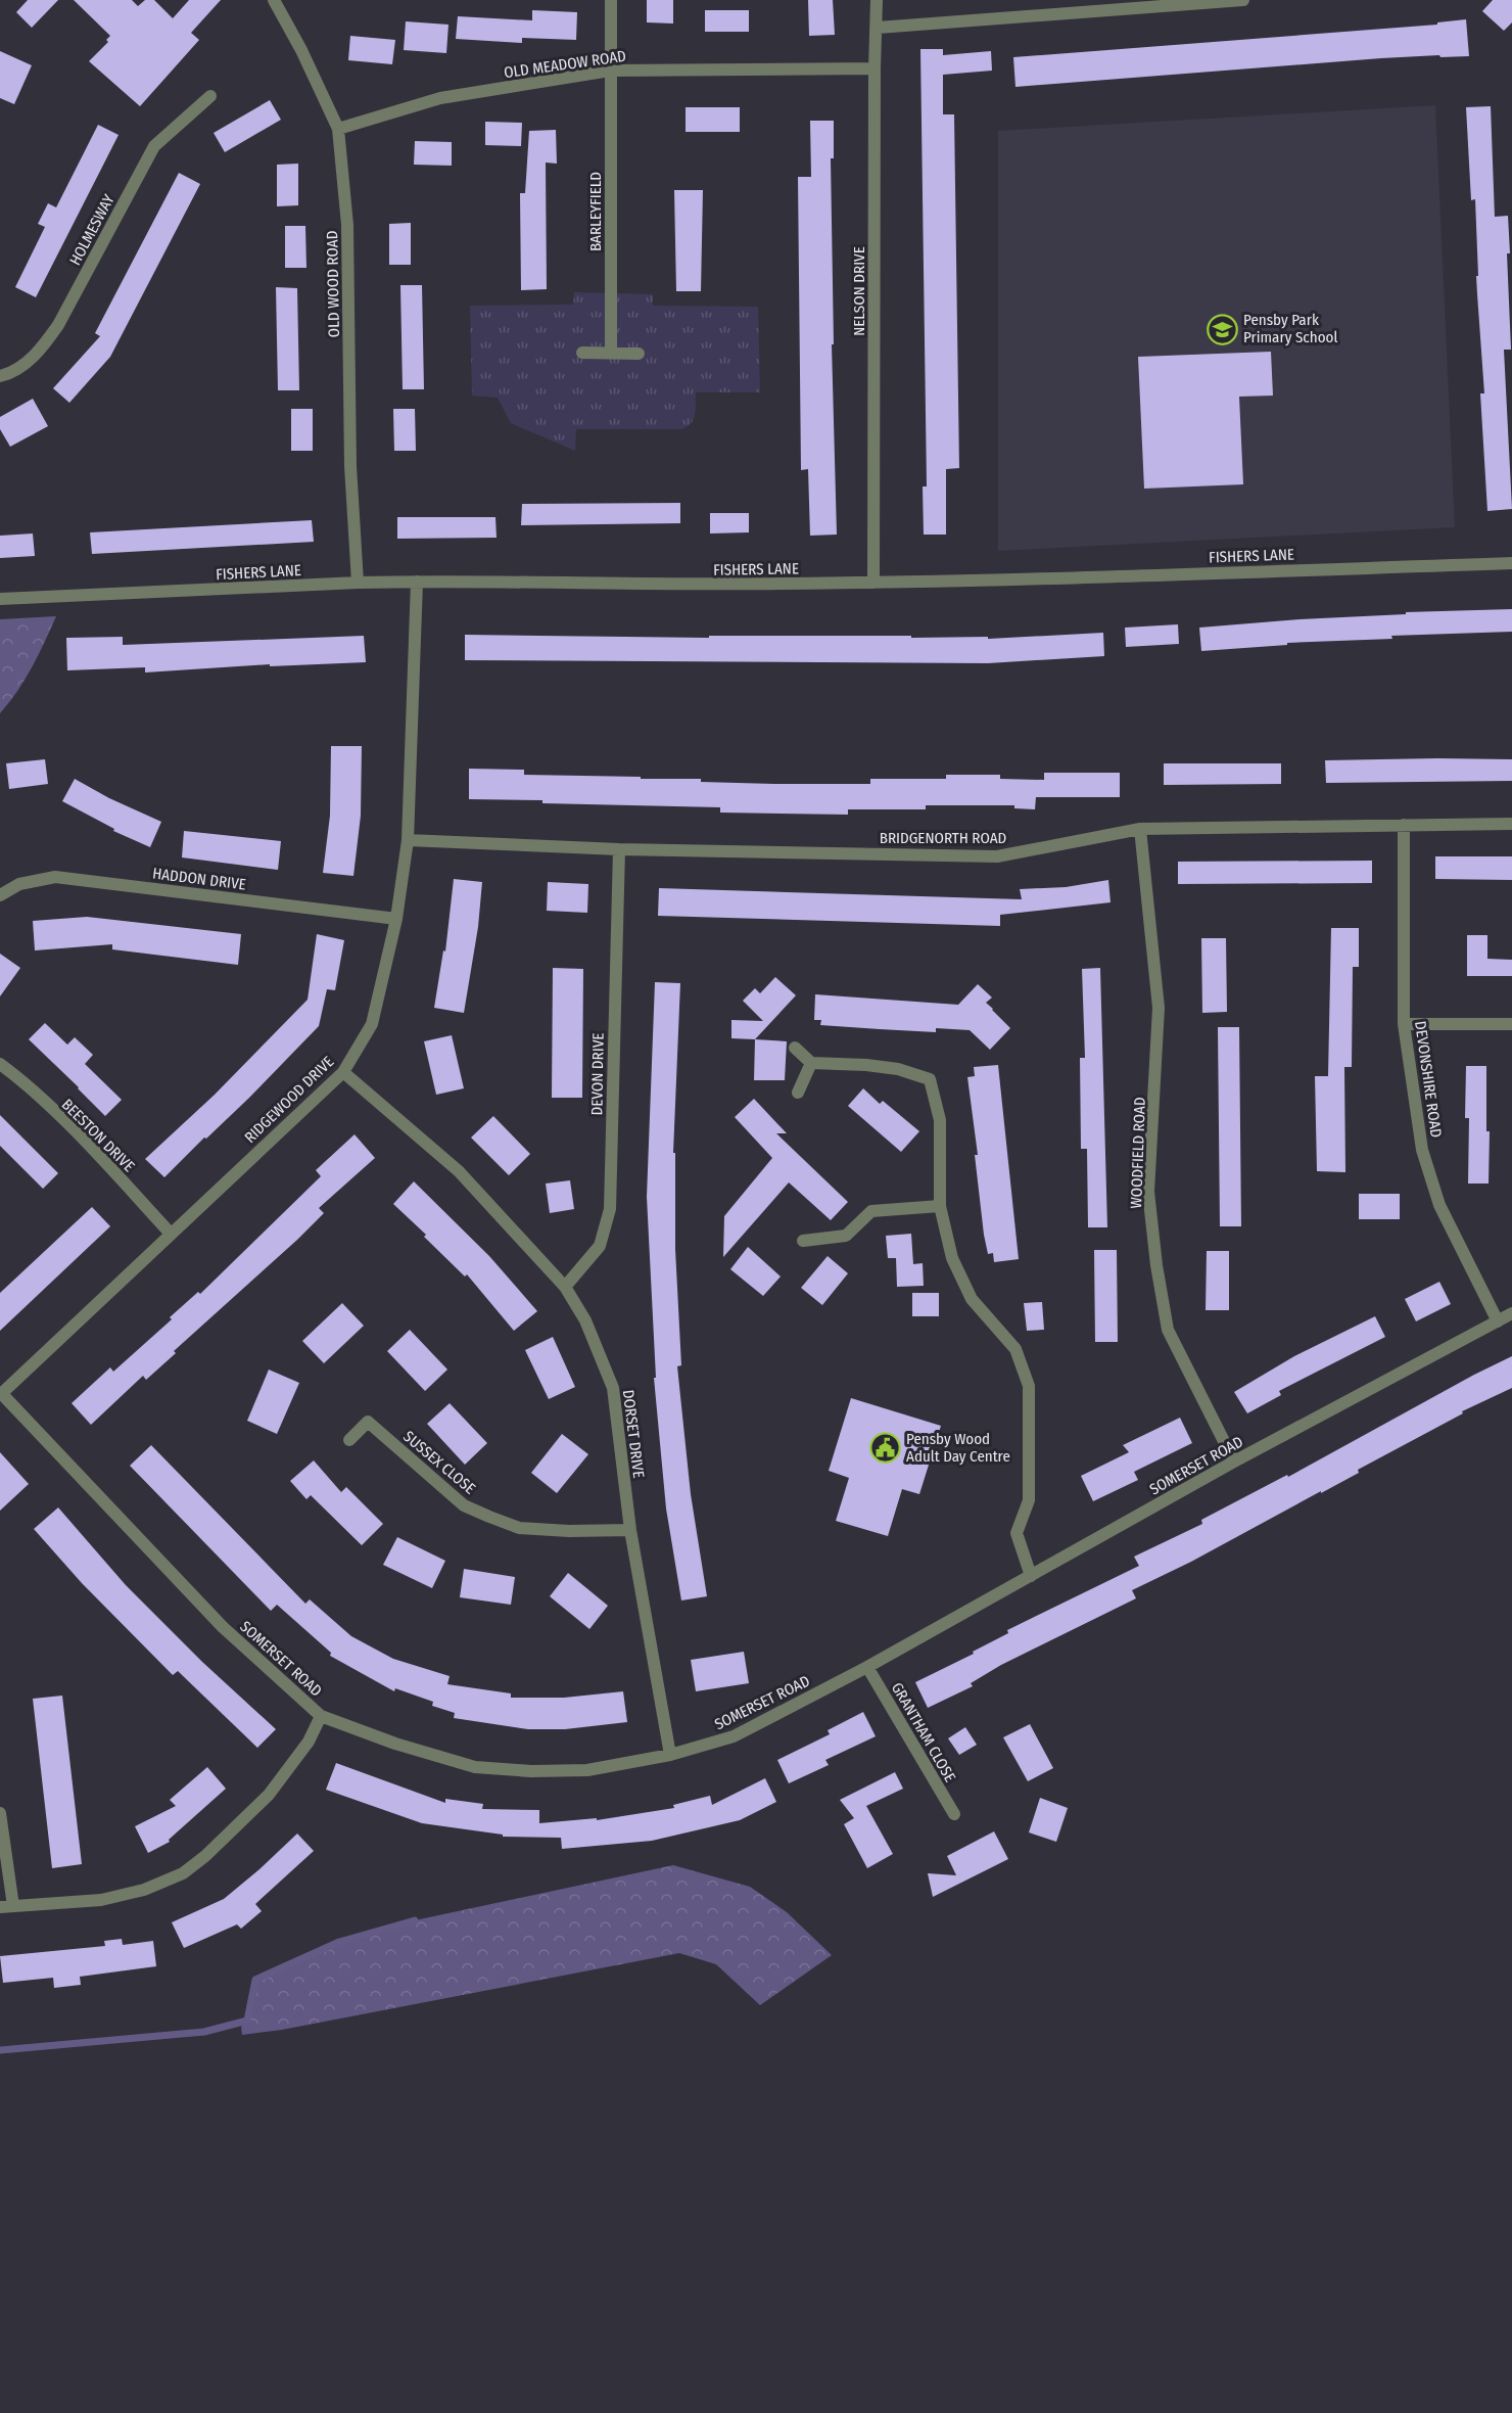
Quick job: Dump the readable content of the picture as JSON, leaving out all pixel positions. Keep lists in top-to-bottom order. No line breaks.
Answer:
{"streets":{"street":["OLD MEADOW ROAD","BARLEYFIELD","HOLMESWAY","OLD WOOD ROAD","NELSON DRIVE","FISHERS LANE","BRIDGENORTH ROAD","HADDON DRIVE","DEVON DRIVE","DEVONSHIRE ROAD","RIDGEWOOD DRIVE","BEESTON DRIVE","WOODFIELD ROAD","DORSET DRIVE","SUSSEX CLOSE","SOMERSET ROAD","GRANTHAM CLOSE"]},"crossings":[["OLD MEADOW ROAD","BARLEYFIELD"],["OLD MEADOW ROAD","OLD WOOD ROAD"],["OLD MEADOW ROAD","NELSON DRIVE"],["OLD WOOD ROAD","FISHERS LANE"],["NELSON DRIVE","FISHERS LANE"],["FISHERS LANE","RIDGEWOOD DRIVE"],["BRIDGENORTH ROAD","DEVON DRIVE"],["BRIDGENORTH ROAD","DEVONSHIRE ROAD"],["BRIDGENORTH ROAD","RIDGEWOOD DRIVE"],["BRIDGENORTH ROAD","WOODFIELD ROAD"],["HADDON DRIVE","RIDGEWOOD DRIVE"],["DEVON DRIVE","DORSET DRIVE"],["DEVONSHIRE ROAD","SOMERSET ROAD"],["RIDGEWOOD DRIVE","BEESTON DRIVE"],["RIDGEWOOD DRIVE","DORSET DRIVE"],["RIDGEWOOD DRIVE","SOMERSET ROAD"],["WOODFIELD ROAD","SOMERSET ROAD"],["DORSET DRIVE","SUSSEX CLOSE"],["DORSET DRIVE","SOMERSET ROAD"],["SOMERSET ROAD","GRANTHAM CLOSE"]],"places":{"school or university":["Pensby Park Primary School"],"public building":["Pensby Wood Adult Day Centre"]}}
